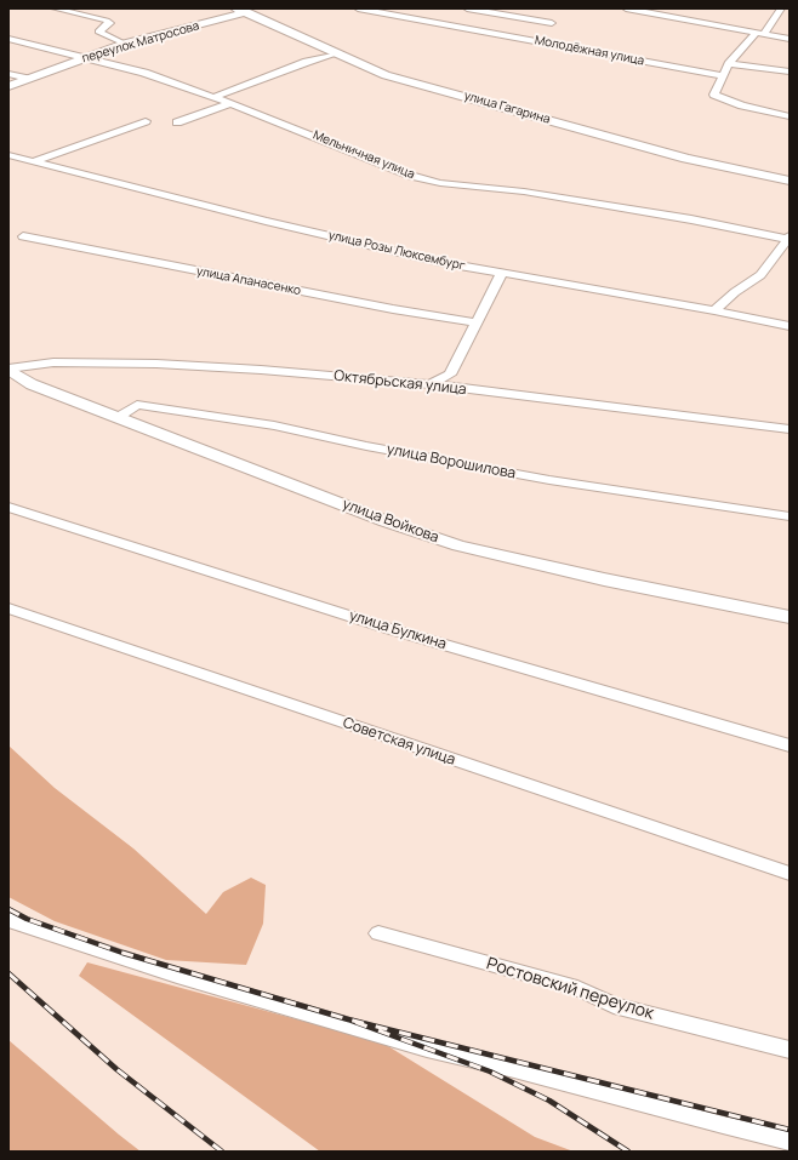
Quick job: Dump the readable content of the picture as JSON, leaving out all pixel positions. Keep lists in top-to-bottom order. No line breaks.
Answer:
{"streets":{"main road":["переулок Матросова","улица Гагарина","улица Войкова"],"street":["Молодёжная улица","Мельничная улица","улица Розы Люксембург","улица Апанасенко","Октябрьская улица","улица Ворошилова","улица Булкина","Советская улица","Ростовский переулок"]},"crossings":[["переулок Матросова","улица Гагарина"],["переулок Матросова","Мельничная улица"],["Октябрьская улица","улица Войкова"],["улица Ворошилова","улица Войкова"]]}
